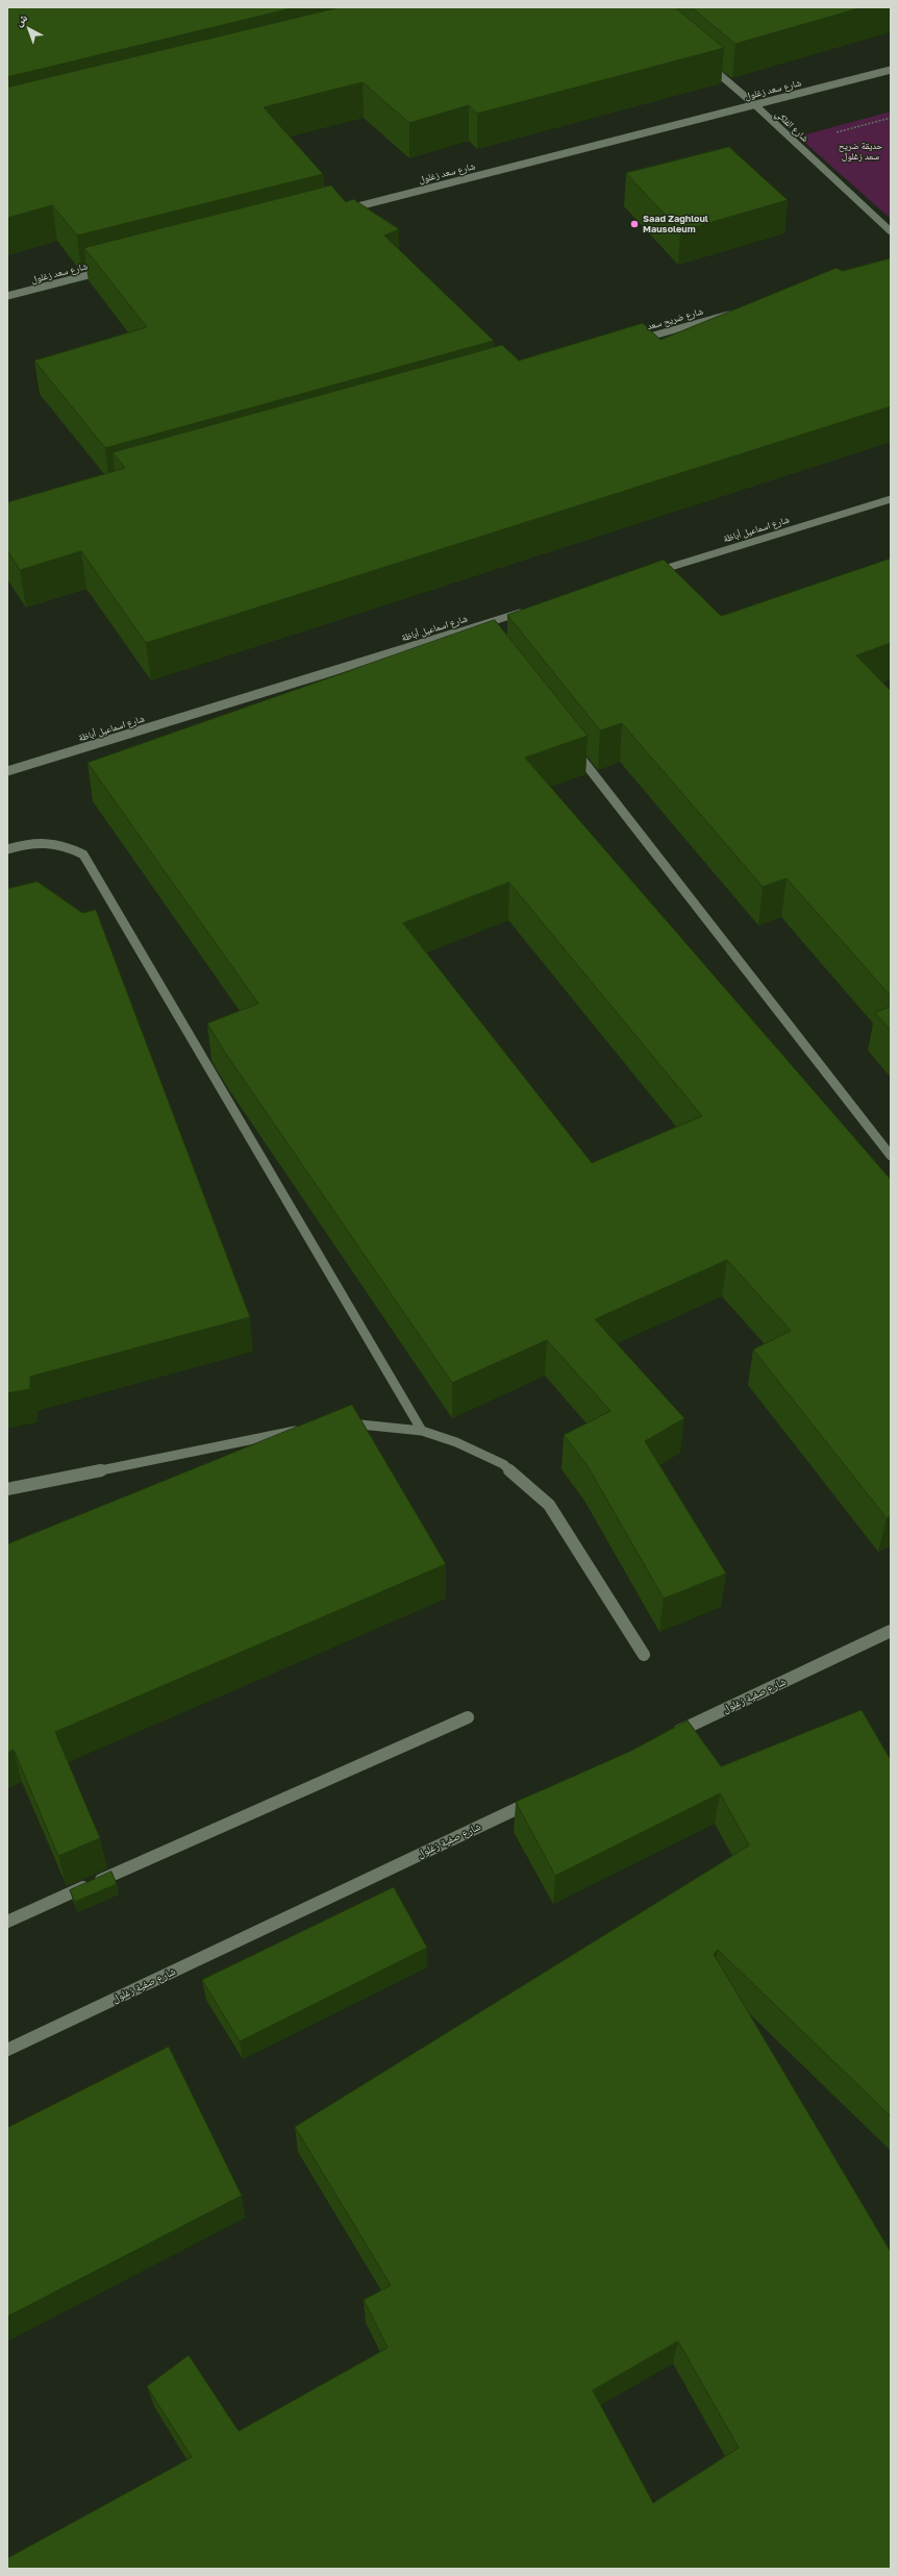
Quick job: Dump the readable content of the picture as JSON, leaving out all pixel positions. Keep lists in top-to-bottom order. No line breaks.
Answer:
{"streets":{"street":["شارع سعد زغلول","شارع الفلكي","شارع ضريح سعد","شارع اسماعيل أباظة","شارع صفية زغلول"]},"crossings":[["شارع سعد زغلول","شارع الفلكي"]],"parks":["حديقة ضريح سعد زغلول"],"places":["Saad Zaghloul Mausoleum"],"north":"top left"}
